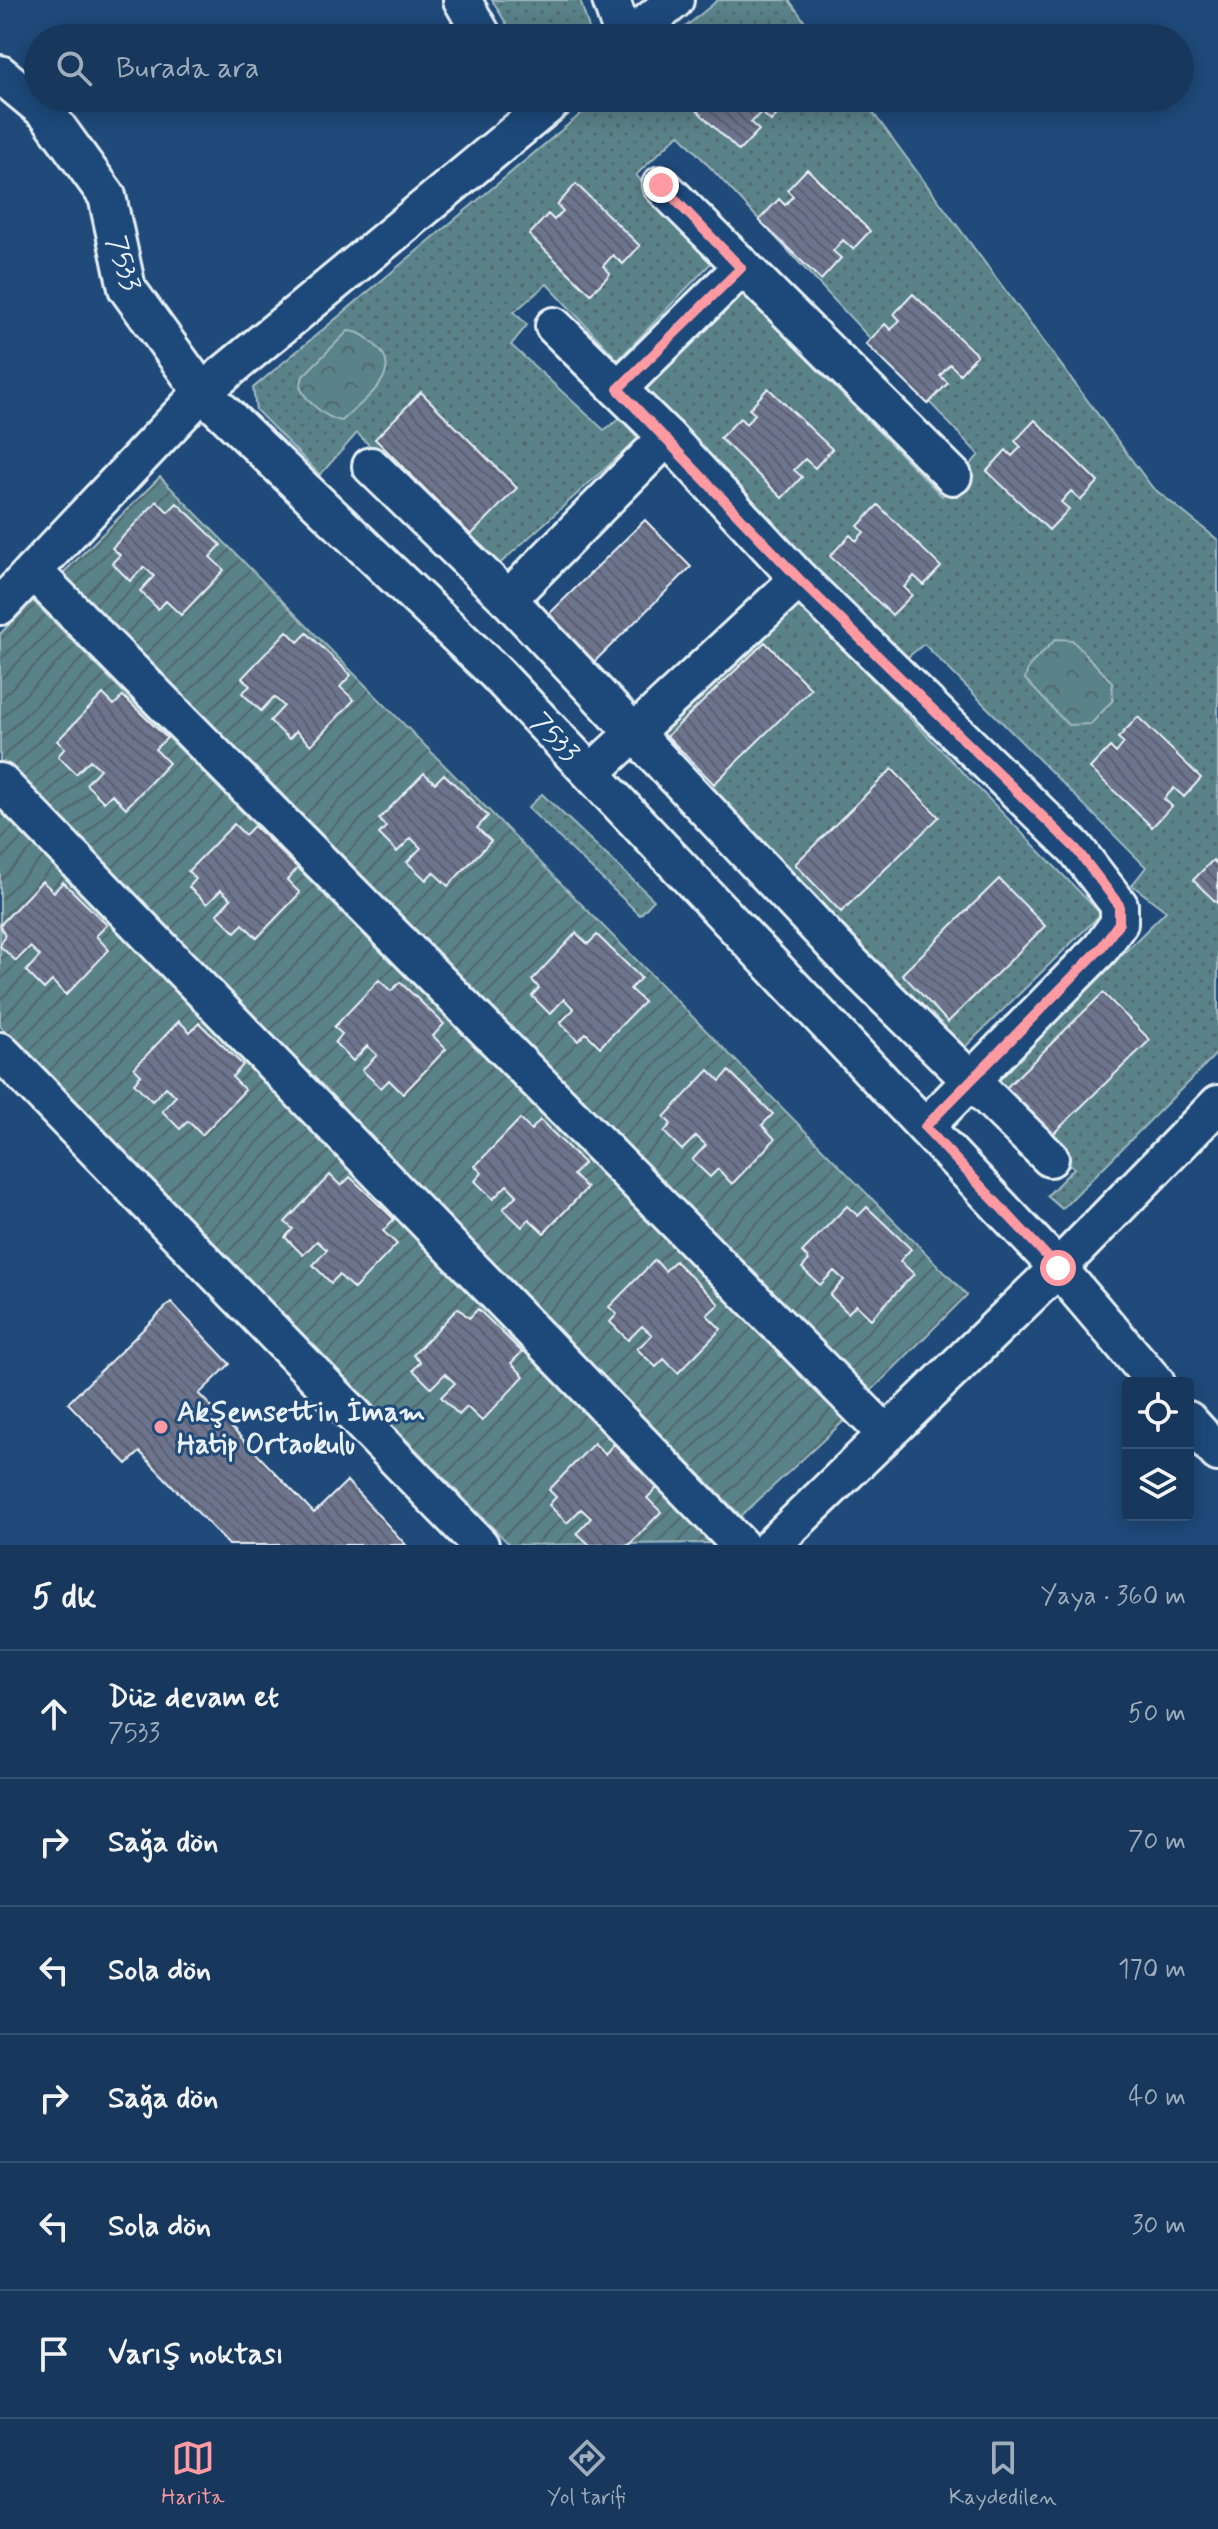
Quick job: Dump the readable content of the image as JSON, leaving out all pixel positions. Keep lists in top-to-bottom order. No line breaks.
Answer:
{"streets":{"street":["7533"]},"places":["Akşemsettin İmam Hatip Ortaokulu"],"page":{"search":"Burada ara","heading":["5 dk","Yaya · 360 m"],"list":[["Düz devam et","7533","50 m"],["Sağa dön","70 m"],["Sola dön","170 m"],["Sağa dön","40 m"],["Sola dön","30 m"],"Varış noktası"],"nav":["Harita","Yol tarifi","Kaydedilen"]}}
